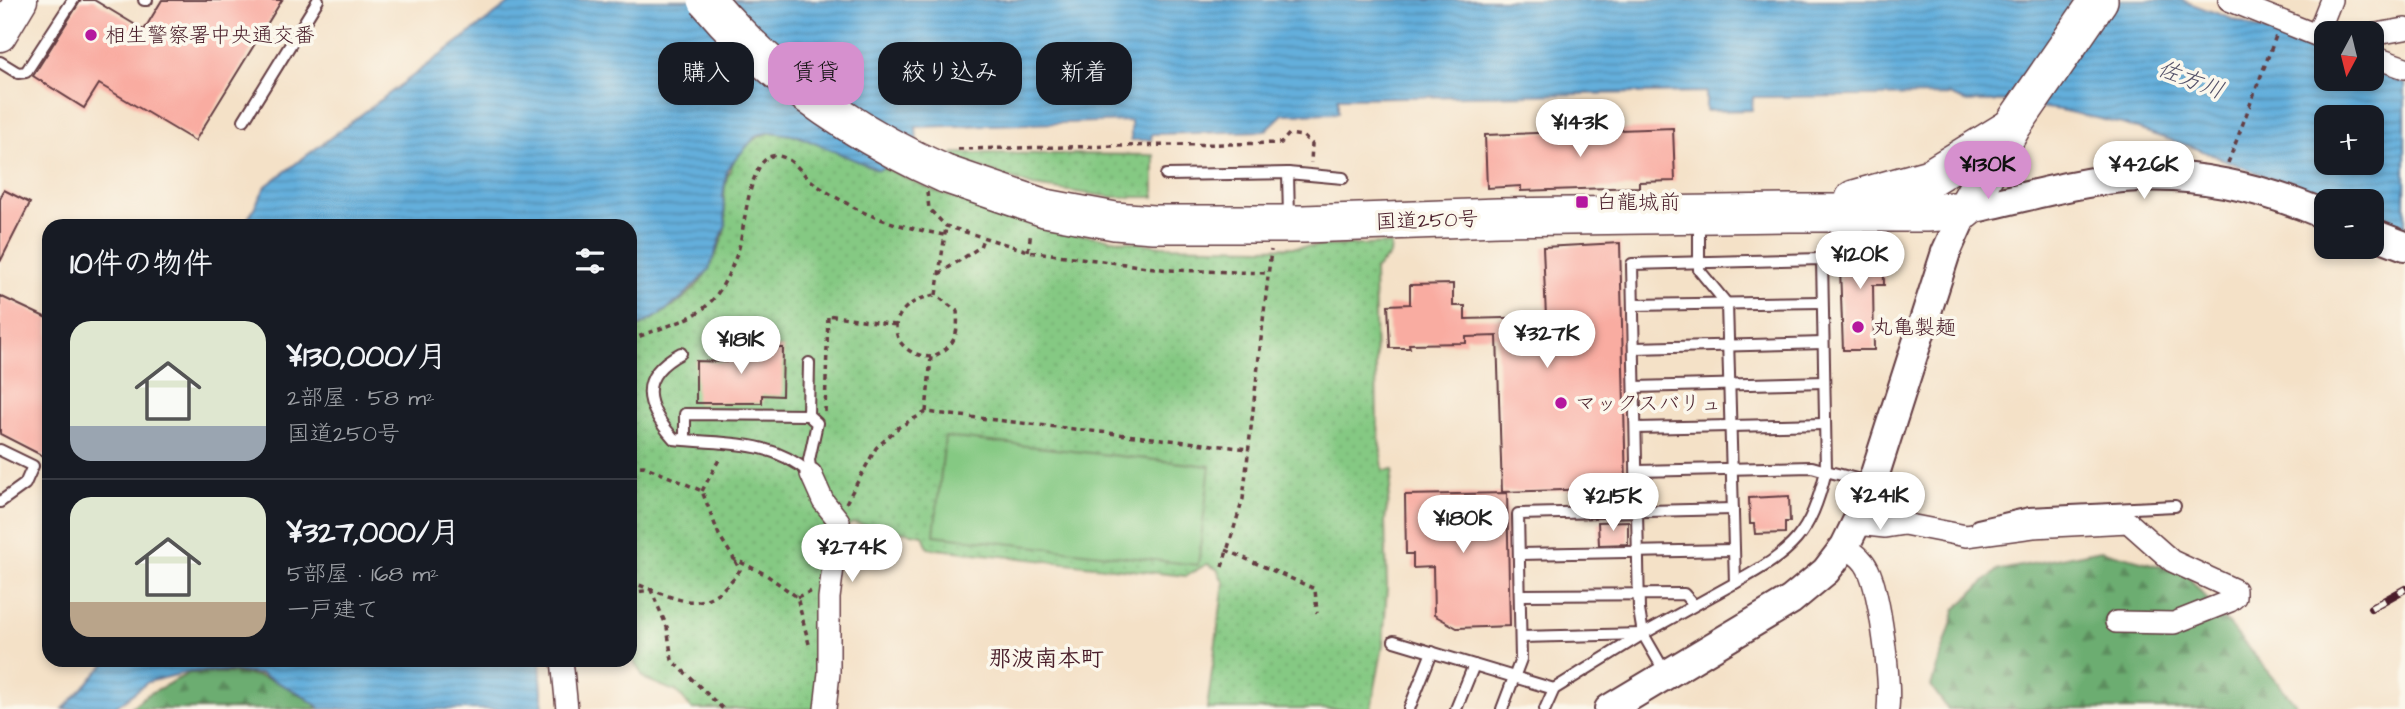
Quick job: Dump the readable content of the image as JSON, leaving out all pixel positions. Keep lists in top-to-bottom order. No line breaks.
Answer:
{"streets":{"highway":["国道250号"]},"districts":["那波南本町"],"water":["佐方川"],"places":{"other":["相生警察署中央通交番","丸亀製麺","マックスバリュ"],"transit":["白龍城前"]},"north":"bottom","page":{"map_buttons":["+","−"],"chip":["購入","賃貸","絞り込み","新着"],"price":["¥143K","¥130K","¥426K","¥120K","¥327K","¥181K","¥241K","¥215K","¥180K","¥274K"],"heading":"10件の物件","list":[{"name":"¥130,000/月","note":"2部屋 · 58 m² · 国道250号"},{"name":"¥327,000/月","note":"5部屋 · 168 m² · 一戸建て"}]}}
